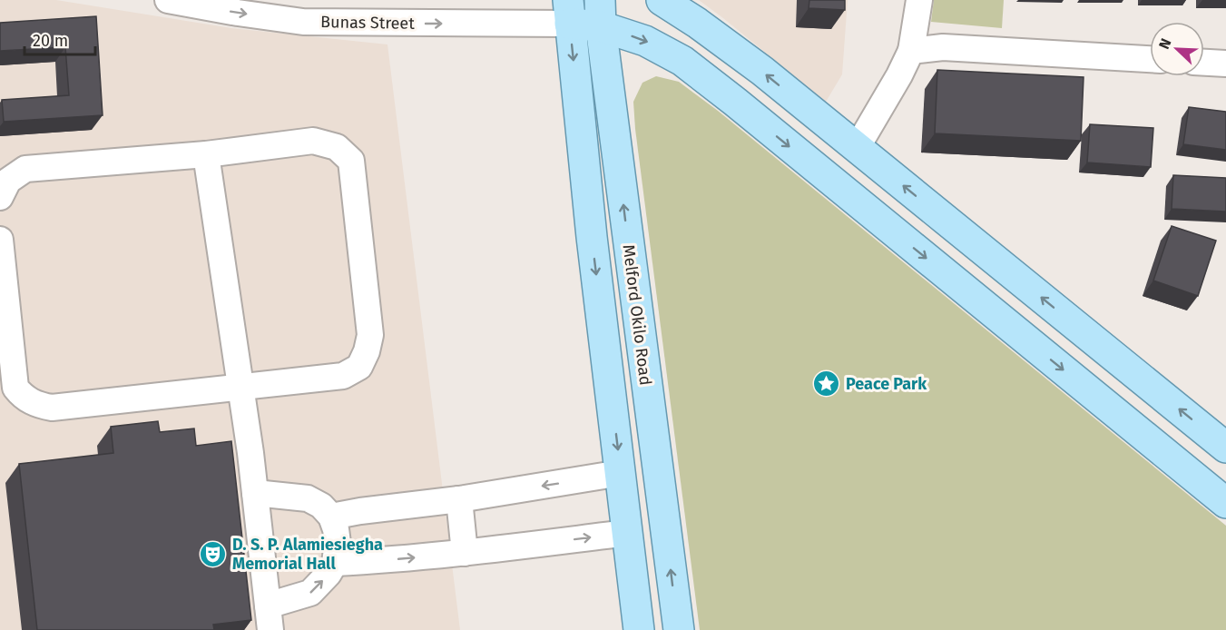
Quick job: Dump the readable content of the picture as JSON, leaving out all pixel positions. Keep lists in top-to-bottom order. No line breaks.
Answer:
{"streets":{"main road":["Melford Okilo Road"],"street":["Bunas Street"]},"one_way":["Bunas Street"],"places":{"place":["Peace Park"],"theatre":["D. S. P. Alamiesiegha Memorial Hall"]},"scale_bar":"20 m","north":"top left"}
